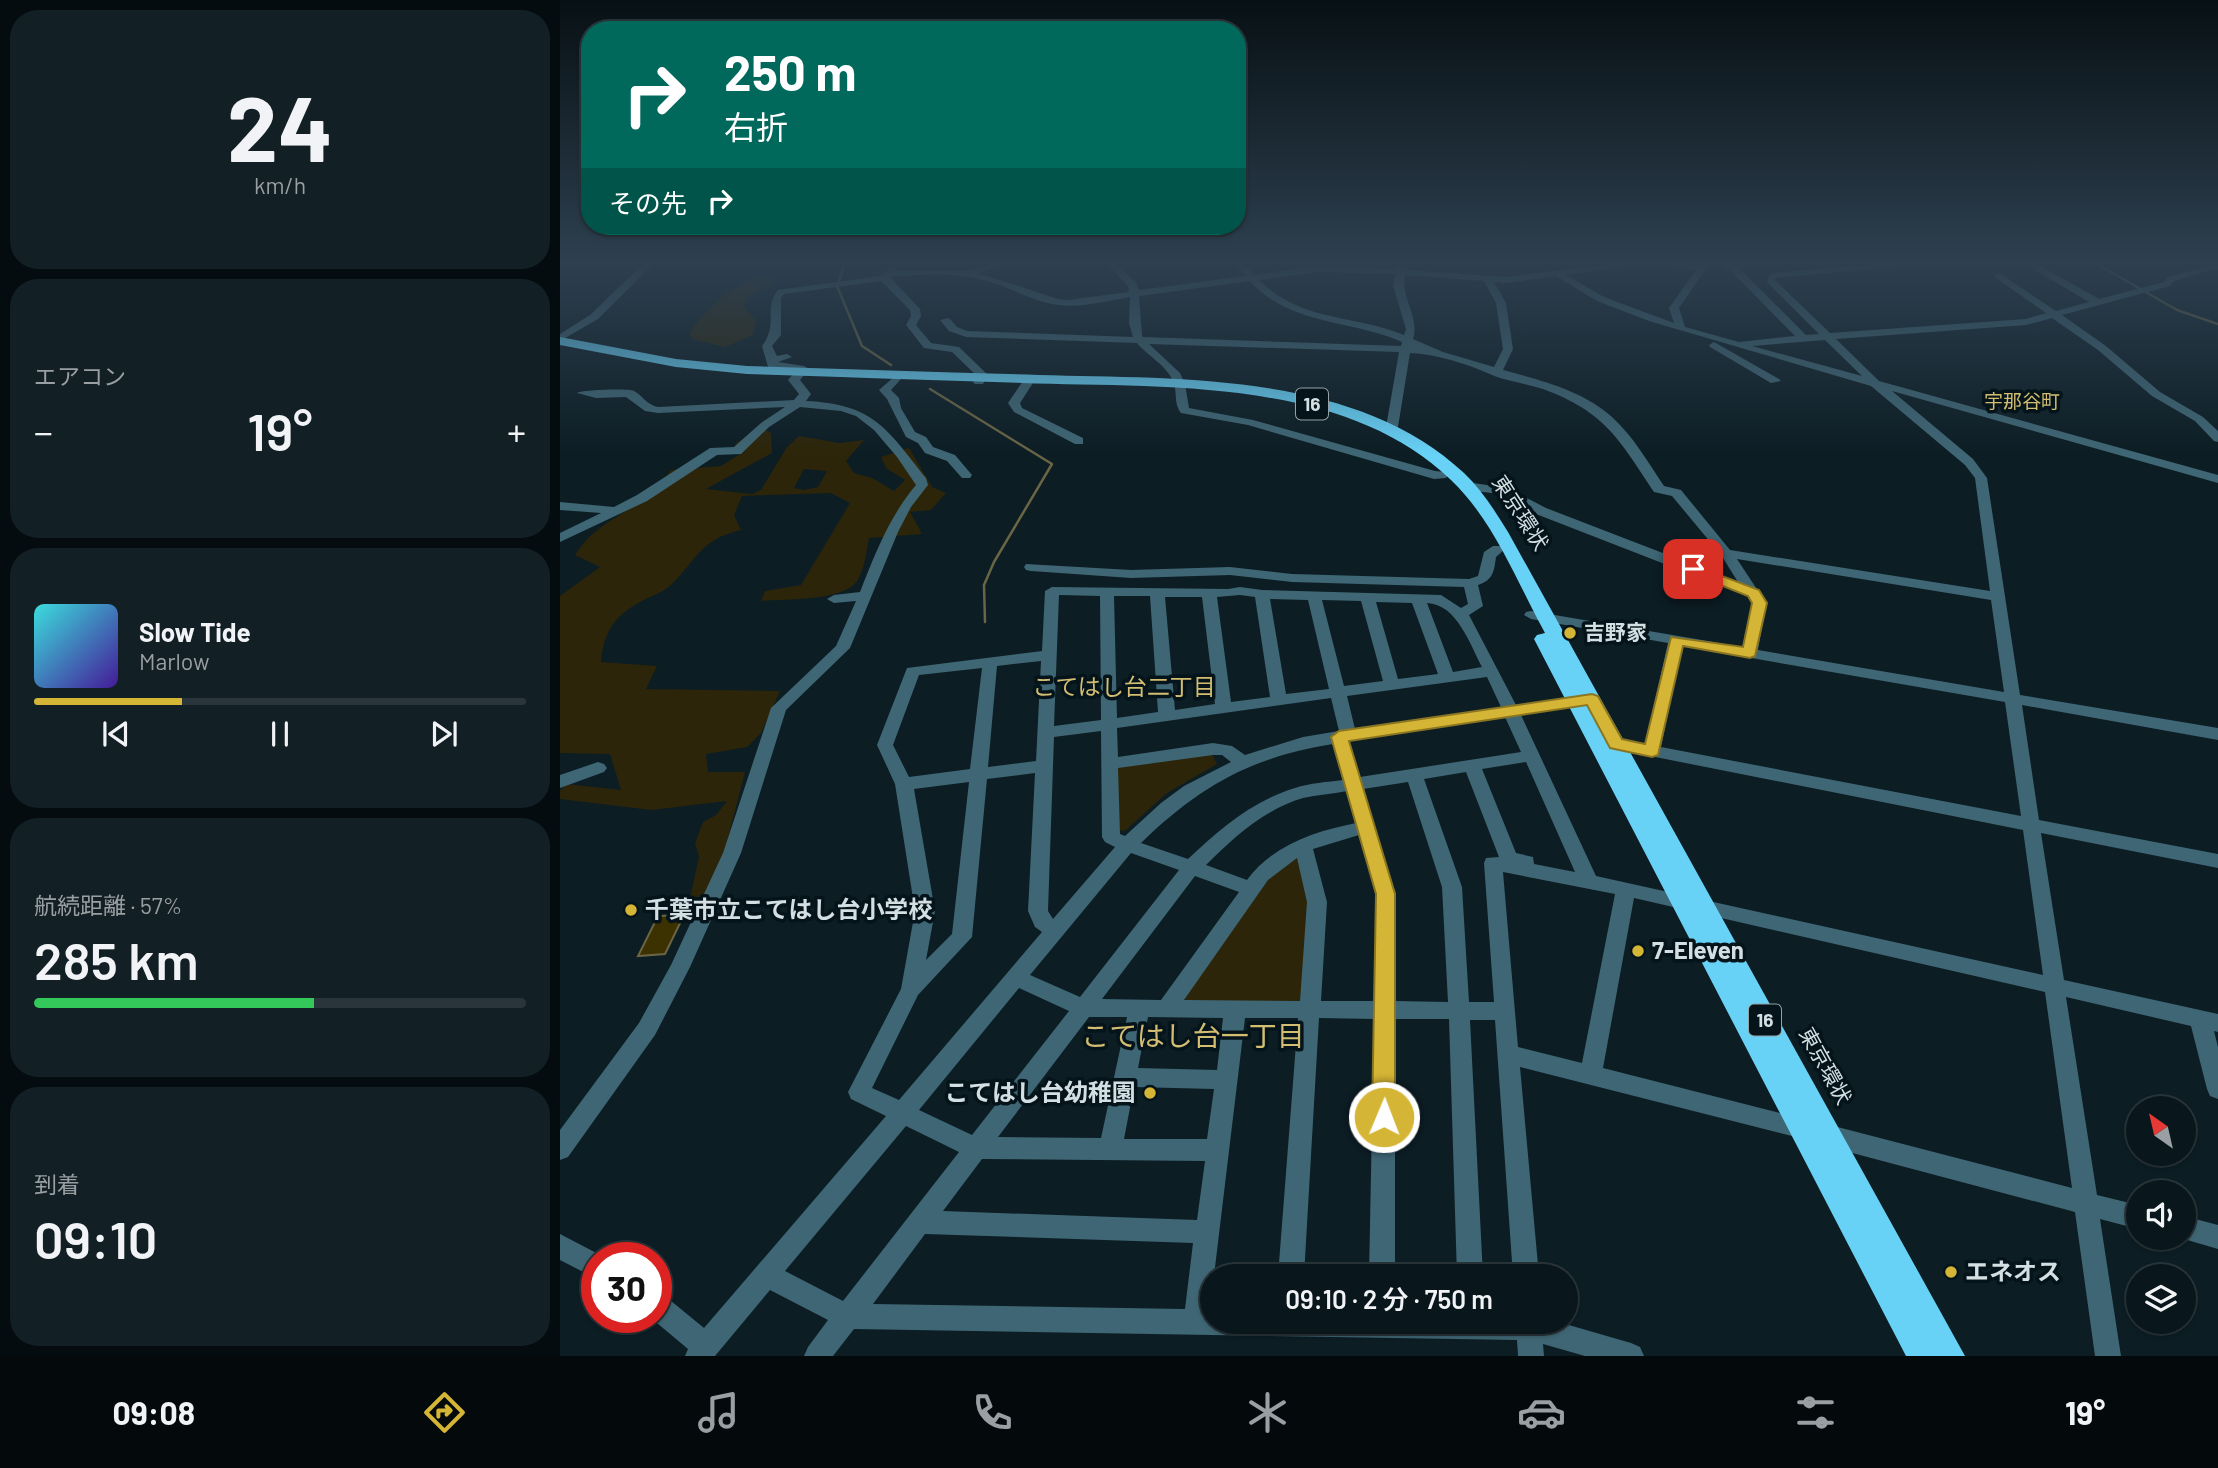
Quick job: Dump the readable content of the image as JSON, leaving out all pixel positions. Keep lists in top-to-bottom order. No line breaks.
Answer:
{"streets":{"highway":["16","東京環状"]},"districts":["宇那谷町","こてはし台二丁目","こてはし台一丁目"],"places":["吉野家","千葉市立こてはし台小学校","7-Eleven","こてはし台幼稚園","エネオス"],"north":"top left","page":{"tile":[["24","km/h"],"エアコン",["航続距離 · 57%","285 km"],["到着","09:10"]],"turn":["250 m","右折"],"then":"その先","heat":["−","19°","+"],"song":["Slow Tide","Marlow"],"limit":"30","trip":"09:10 · 2 分 · 750 m","tabs":["09:08","19°"]}}
